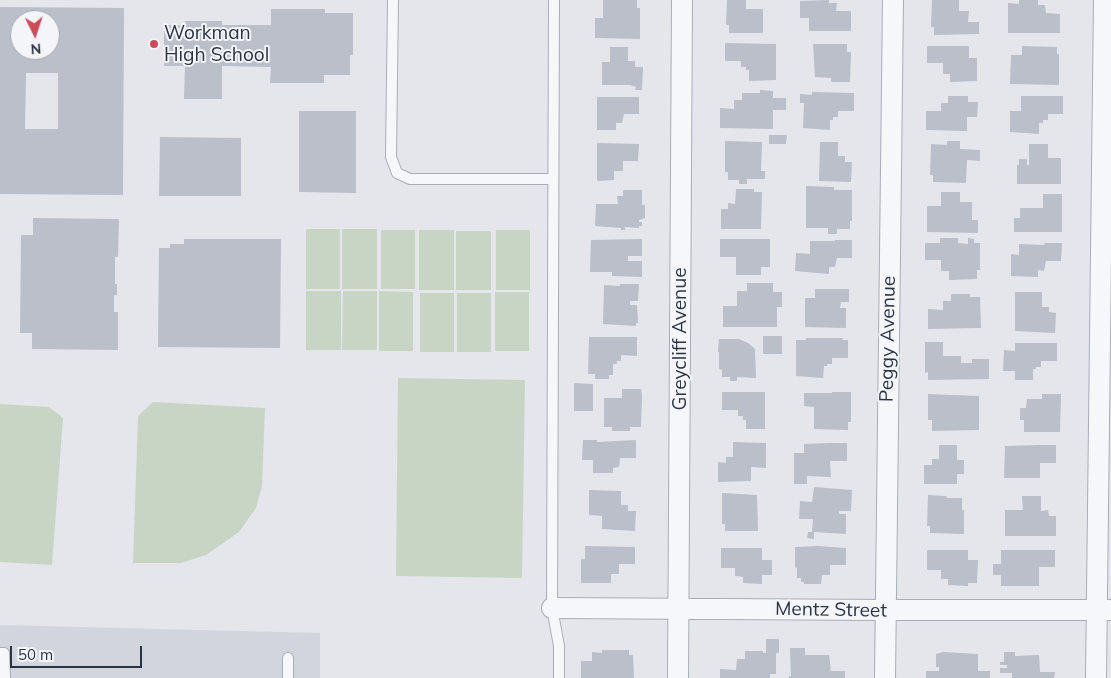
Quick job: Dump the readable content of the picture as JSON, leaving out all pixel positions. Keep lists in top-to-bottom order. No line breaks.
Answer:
{"streets":{"street":["Greycliff Avenue","Peggy Avenue","Mentz Street"]},"crossings":[["Greycliff Avenue","Mentz Street"],["Peggy Avenue","Mentz Street"]],"places":["Workman High School"],"scale_bar":"50 m","north":"bottom"}
